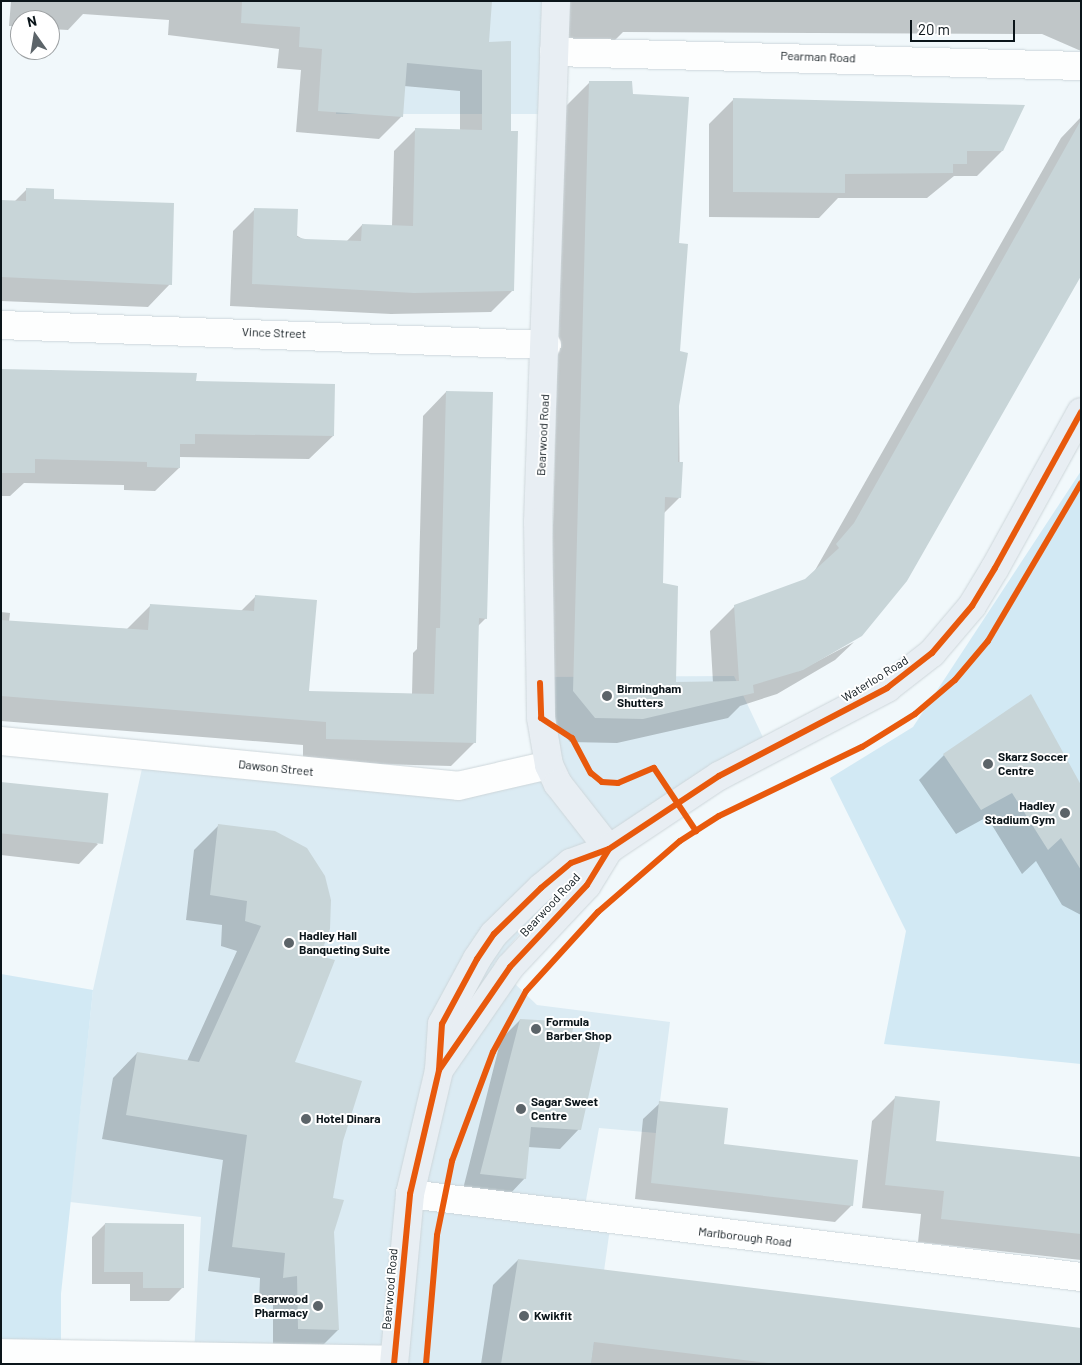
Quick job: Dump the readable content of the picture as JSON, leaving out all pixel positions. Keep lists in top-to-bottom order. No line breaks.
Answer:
{"streets":{"main road":["Bearwood Road","Waterloo Road"],"street":["Pearman Road","Vince Street","Dawson Street","Marlborough Road"]},"crossings":[["Pearman Road","Bearwood Road"],["Vince Street","Bearwood Road"],["Bearwood Road","Waterloo Road"],["Bearwood Road","Dawson Street"],["Bearwood Road","Marlborough Road"]],"places":["Birmingham Shutters","Skarz Soccer Centre","Hadley Stadium Gym","Hadley Hall Banqueting Suite","Formula Barber Shop","Sagar Sweet Centre","Hotel Dinara","Bearwood Pharmacy","Kwikfit"],"scale_bar":"20 m","north":"top"}
